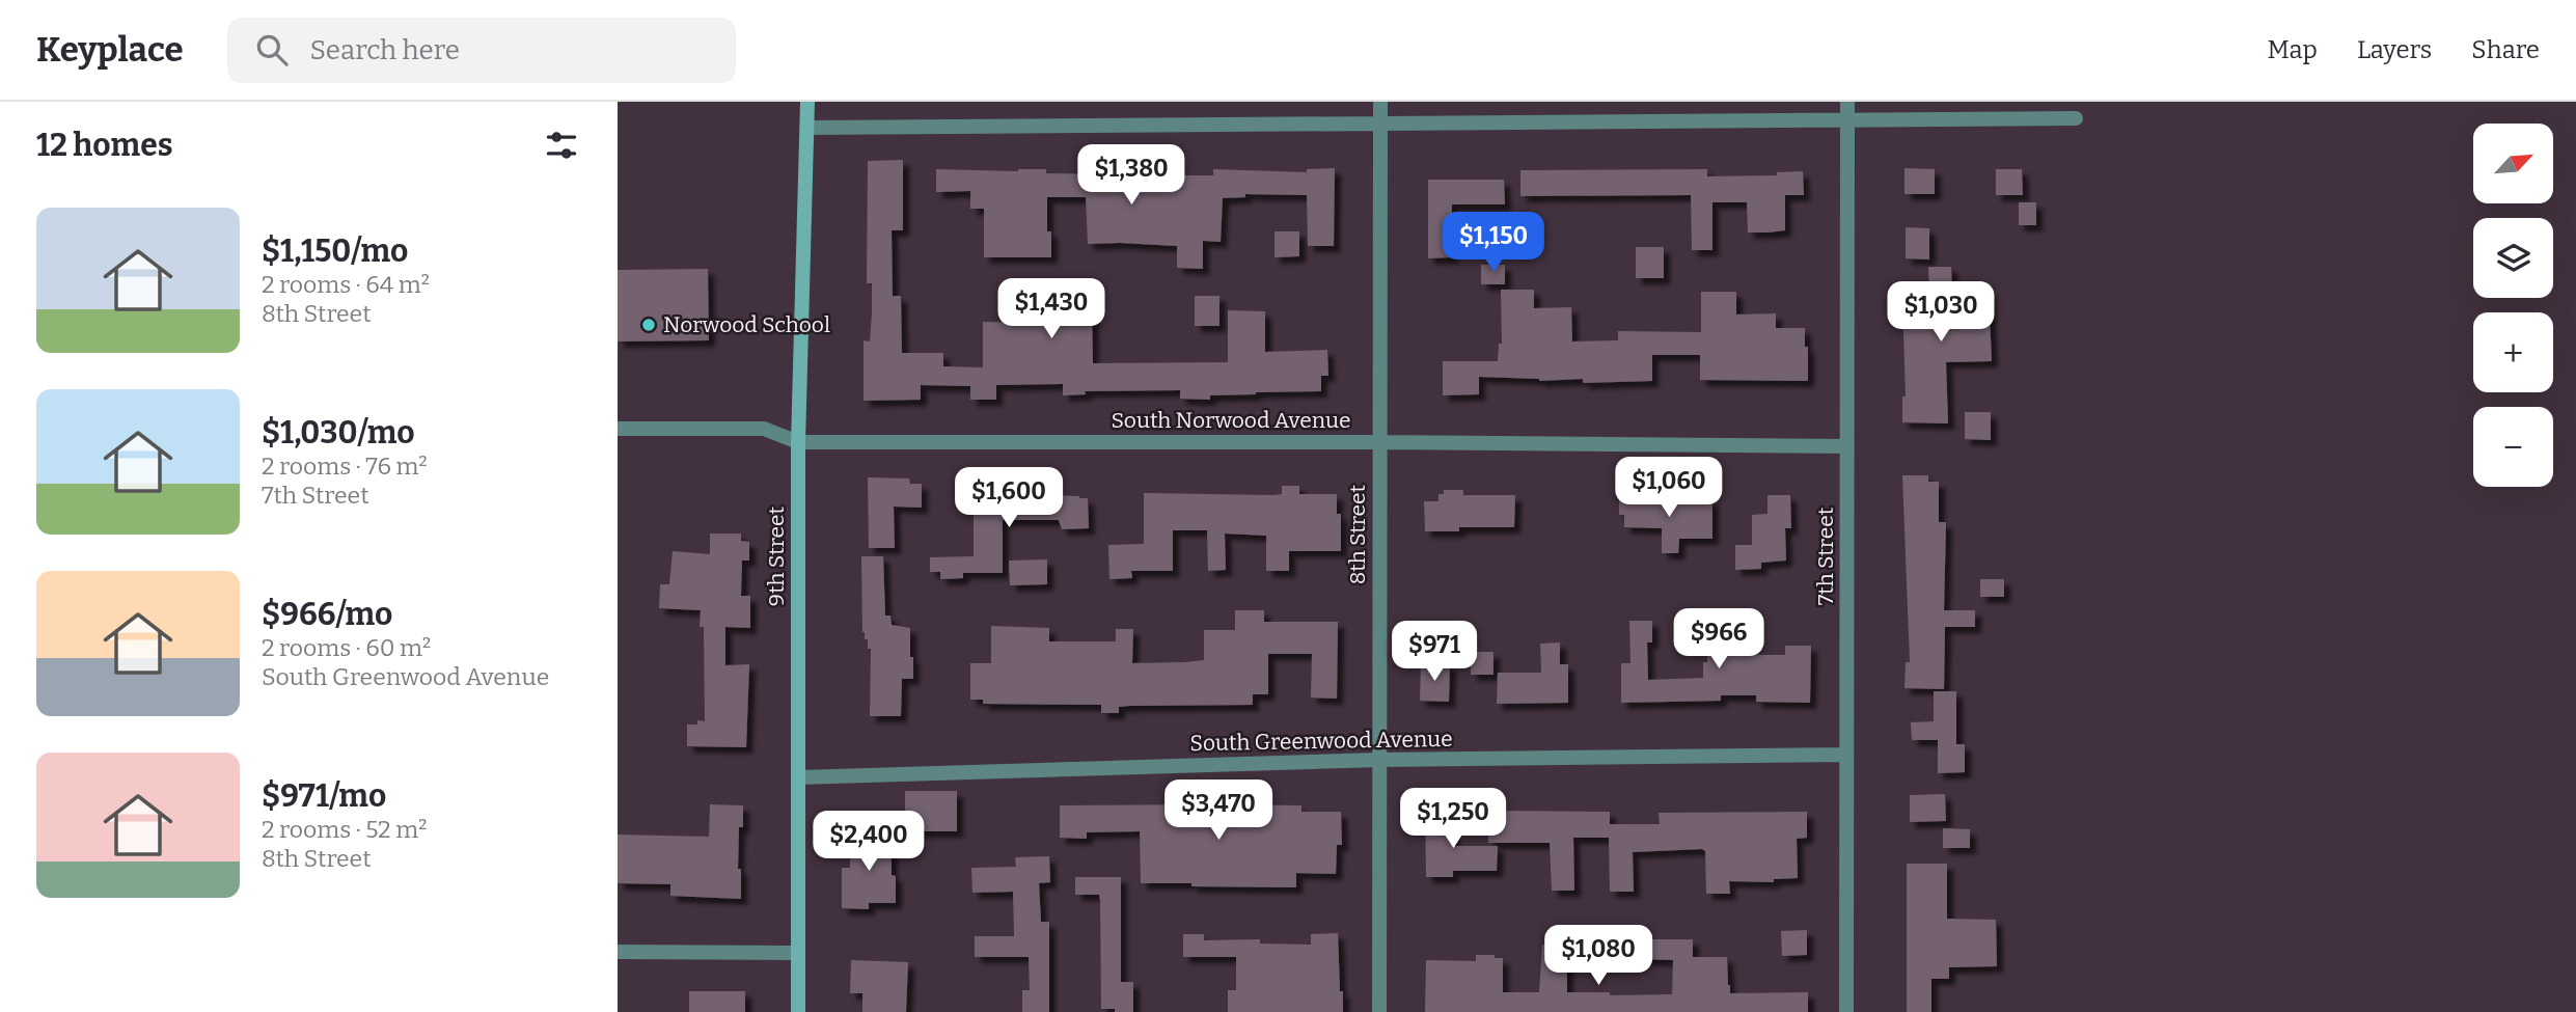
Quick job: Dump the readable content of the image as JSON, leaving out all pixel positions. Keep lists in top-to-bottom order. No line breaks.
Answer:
{"streets":{"street":["South Norwood Avenue","8th Street","9th Street","7th Street","South Greenwood Avenue"]},"crossings":[["South Norwood Avenue","8th Street"],["South Norwood Avenue","9th Street"],["South Norwood Avenue","7th Street"],["8th Street","South Greenwood Avenue"],["9th Street","South Greenwood Avenue"],["7th Street","South Greenwood Avenue"]],"places":["Norwood School"],"north":"top right","page":{"header":"Keyplace","search":"Search here","nav":["Map","Layers","Share"],"heading":"12 homes","map_buttons":["+","−"],"price":["$1,380","$1,150","$1,430","$1,030","$1,060","$1,600","$966","$971","$3,470","$1,250","$2,400","$1,080"],"list":[{"name":"$1,150/mo","note":"2 rooms · 64 m² · 8th Street"},{"name":"$1,030/mo","note":"2 rooms · 76 m² · 7th Street"},{"name":"$966/mo","note":"2 rooms · 60 m² · South Greenwood Avenue"},{"name":"$971/mo","note":"2 rooms · 52 m² · 8th Street"}]}}
